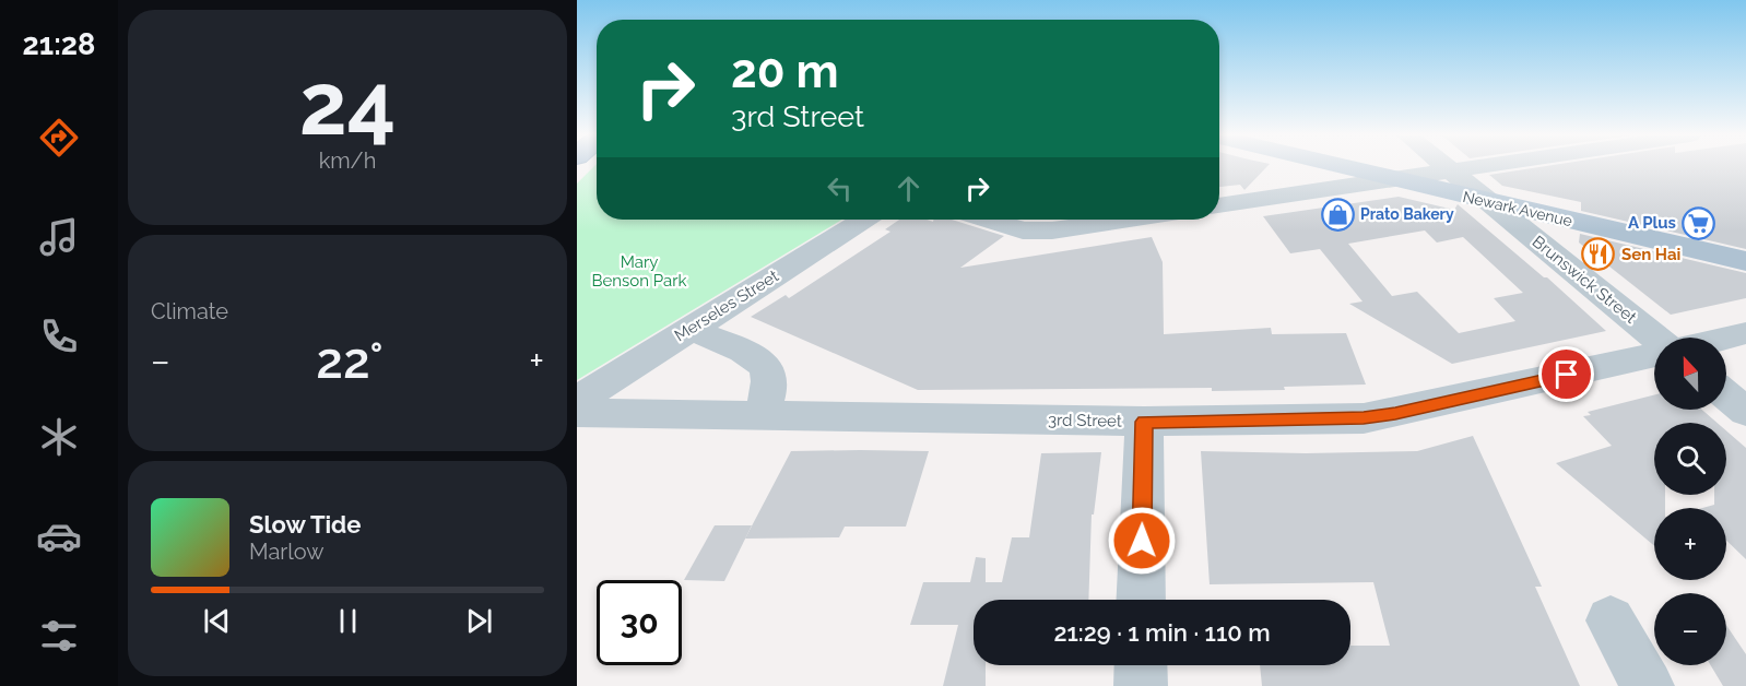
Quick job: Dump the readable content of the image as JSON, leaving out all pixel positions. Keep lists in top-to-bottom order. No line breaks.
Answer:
{"streets":{"main road":["Newark Avenue"],"street":["Brunswick Street","Merseles Street","3rd Street"]},"crossings":[["Newark Avenue","Brunswick Street"]],"parks":["Mary Benson Park"],"places":{"shop":["Prato Bakery"],"supermarket":["A Plus"],"restaurant":["Sen Hai"]},"north":"top","page":{"tabs":"21:28","tile":[["24","km/h"],"Climate"],"turn":["20 m","3rd Street"],"heat":["−","22°","+"],"map_buttons":["+","−"],"song":["Slow Tide","Marlow"],"limit":"30","trip":"21:29 · 1 min · 110 m"}}
